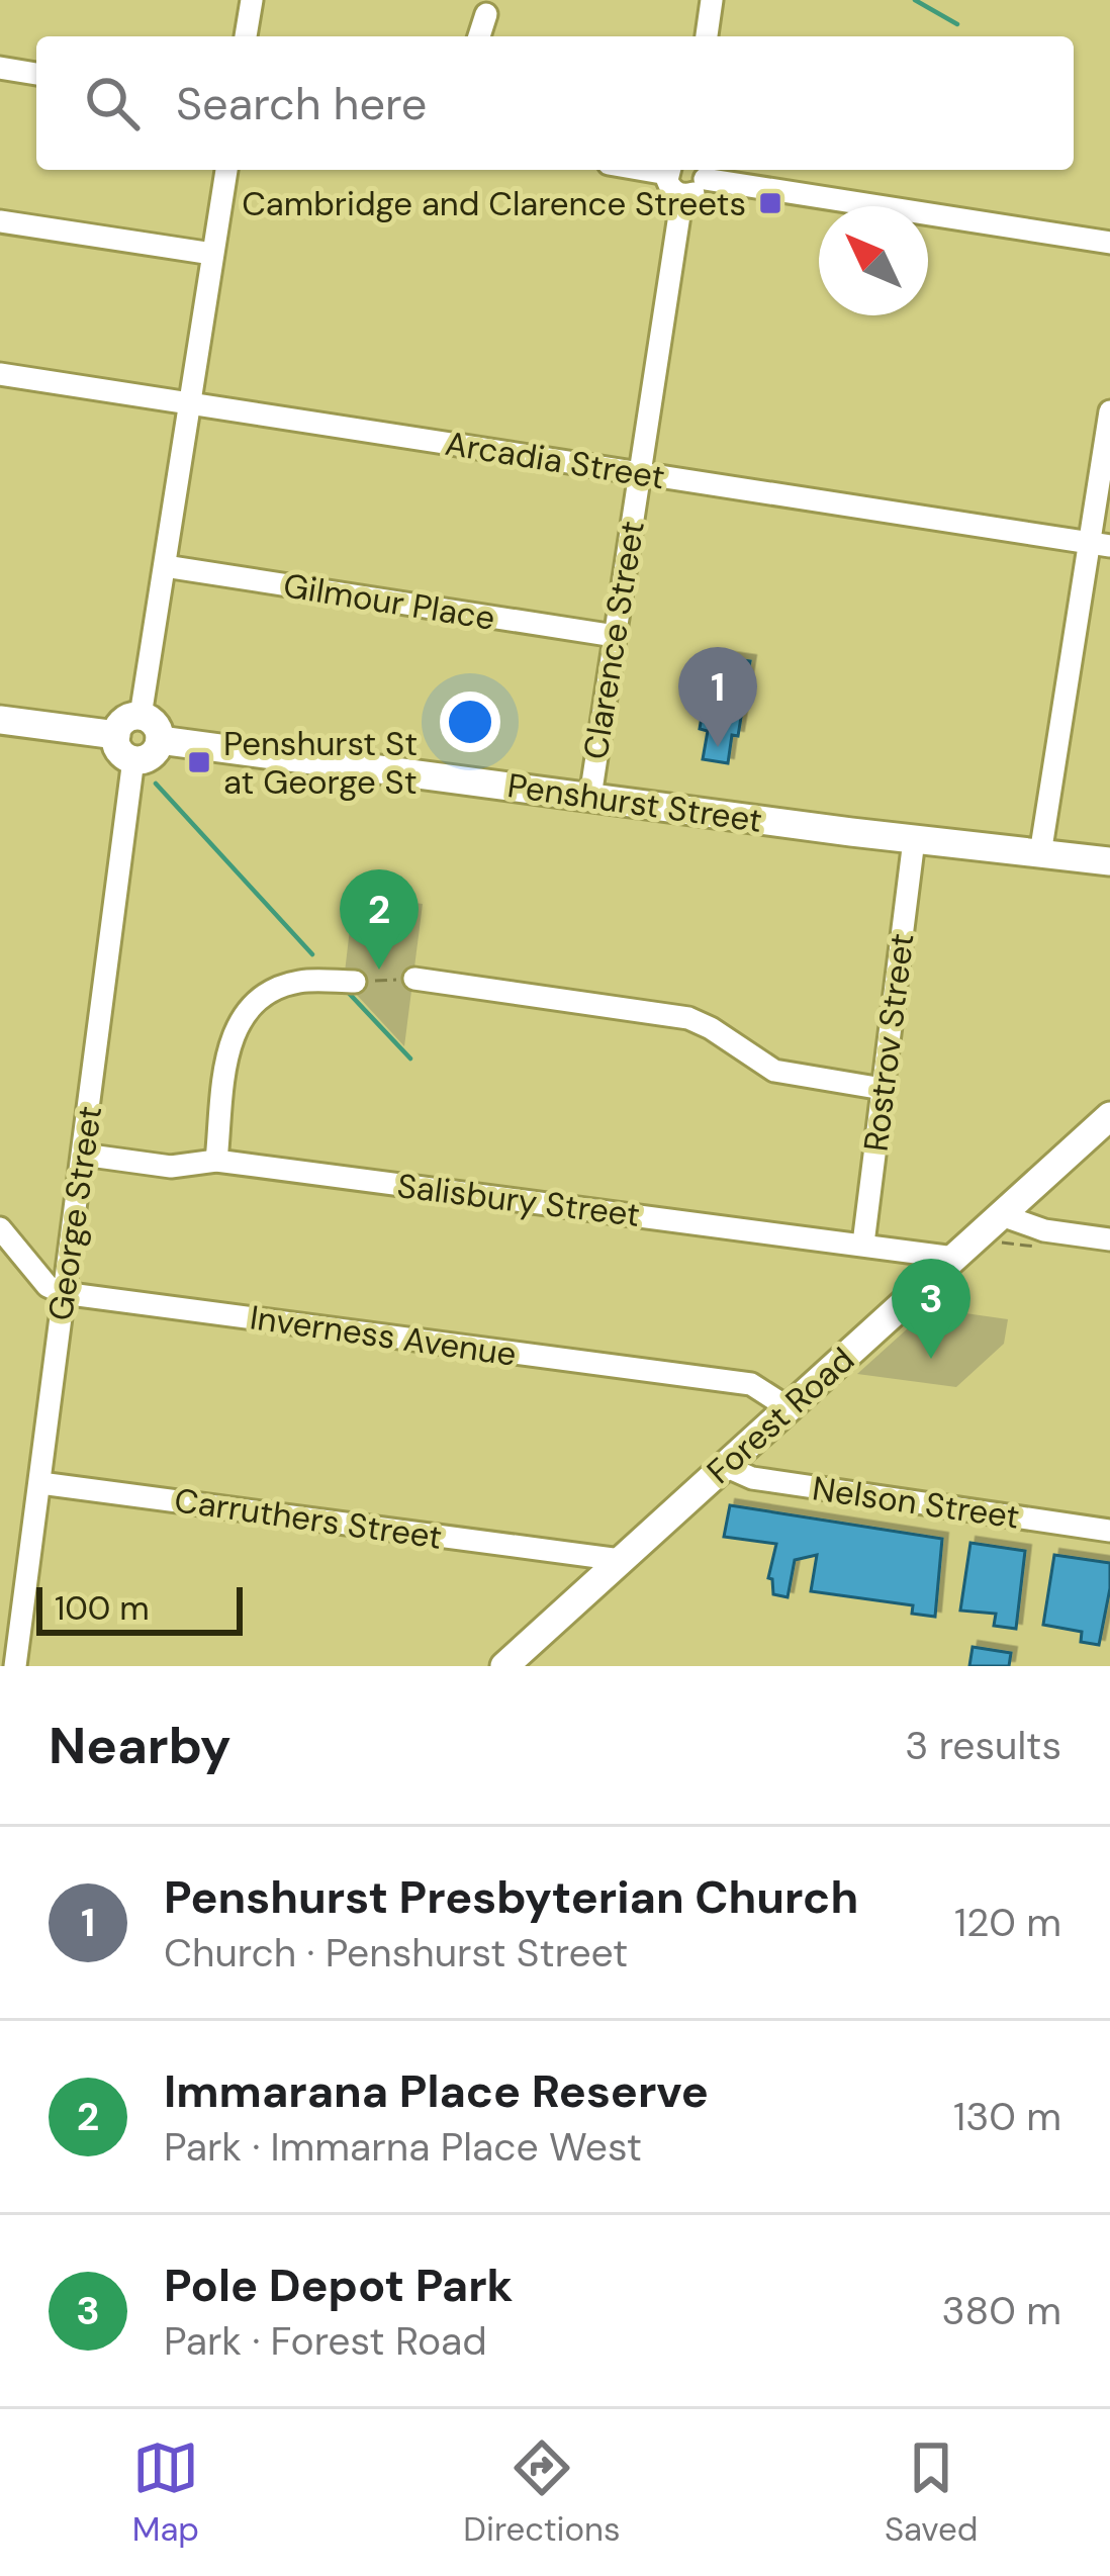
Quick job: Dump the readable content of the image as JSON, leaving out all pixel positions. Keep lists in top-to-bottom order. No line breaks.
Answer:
{"streets":{"main road":["Penshurst Street","Forest Road"],"street":["Arcadia Street","Gilmour Place","Clarence Street","Rostrov Street","Salisbury Street","George Street","Inverness Avenue","Nelson Street","Carruthers Street"]},"crossings":[["Arcadia Street","Clarence Street"],["Gilmour Place","Clarence Street"],["Clarence Street","Penshurst Street"],["Penshurst Street","Rostrov Street"],["Penshurst Street","George Street"],["Rostrov Street","Salisbury Street"],["Salisbury Street","George Street"],["Salisbury Street","Forest Road"],["George Street","Inverness Avenue"],["George Street","Carruthers Street"],["Inverness Avenue","Forest Road"],["Forest Road","Nelson Street"],["Forest Road","Carruthers Street"]],"places":{"transit":["Cambridge and Clarence Streets","Penshurst St at George St"]},"scale_bar":"100 m","north":"top left","page":{"search":"Search here","pins":["1","2","3"],"scale":"100 m","heading":["Nearby","3 results"],"list":[{"mark":"1","name":"Penshurst Presbyterian Church","note":"Church · Penshurst Street","value":"120 m"},{"mark":"2","name":"Immarana Place Reserve","note":"Park · Immarna Place West","value":"130 m"},{"mark":"3","name":"Pole Depot Park","note":"Park · Forest Road","value":"380 m"}],"nav":["Map","Directions","Saved"]}}
